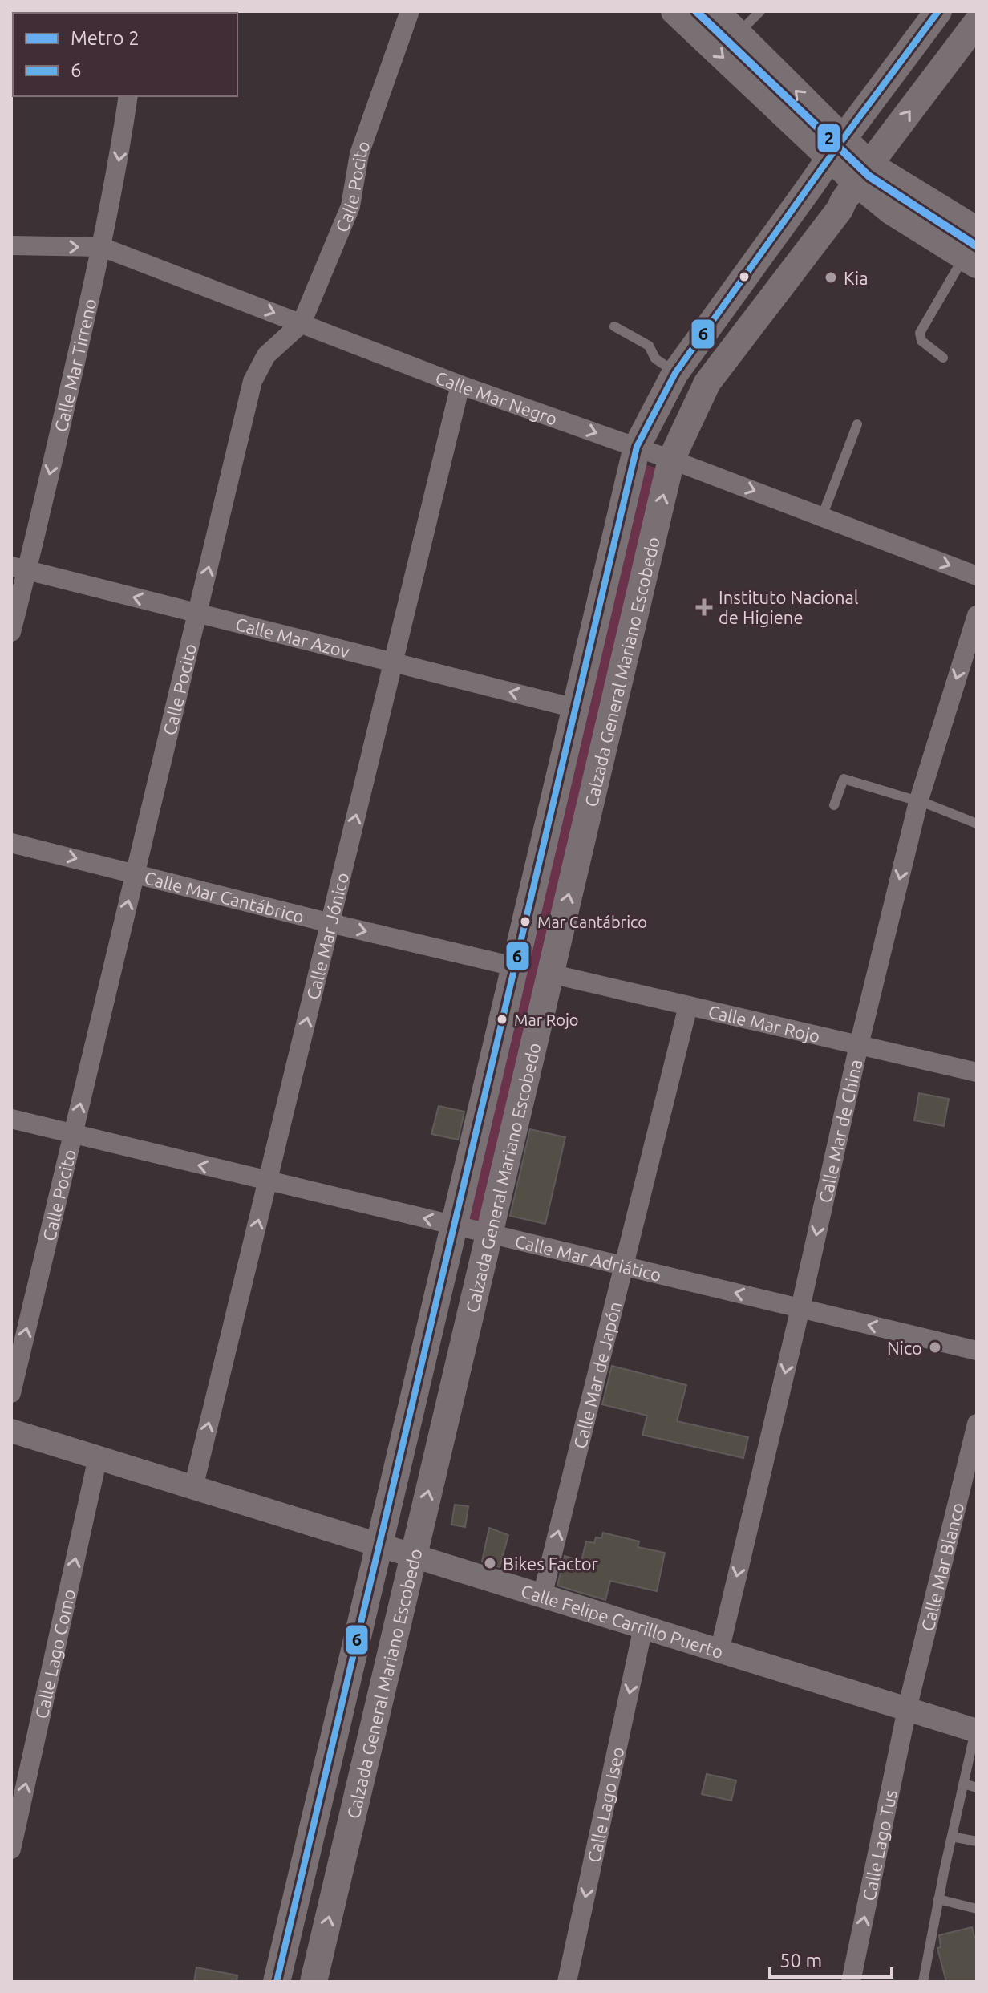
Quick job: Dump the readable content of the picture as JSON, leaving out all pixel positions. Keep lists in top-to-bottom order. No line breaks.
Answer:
{"streets":{"main road":["Calzada General Mariano Escobedo"],"street":["Calle Pocito","Calle Mar Tirreno","Calle Mar Negro","Calle Mar Azov","Calle Mar Cantábrico","Calle Mar Jónico","Calle Mar Rojo","Calle Mar de China","Calle Mar Adriático","Calle Mar de Japón","Calle Mar Blanco","Calle Felipe Carrillo Puerto","Calle Lago Como","Calle Lago Iseo","Calle Lago Tus"]},"crossings":[["Calle Pocito","Calle Mar Negro"],["Calle Pocito","Calle Mar Azov"],["Calle Pocito","Calle Mar Cantábrico"],["Calle Pocito","Calle Mar Adriático"],["Calle Mar Tirreno","Calle Mar Negro"],["Calle Mar Tirreno","Calle Mar Azov"],["Calle Mar Negro","Calzada General Mariano Escobedo"],["Calle Mar Negro","Calle Mar Jónico"],["Calle Mar Azov","Calzada General Mariano Escobedo"],["Calle Mar Azov","Calle Mar Jónico"],["Calzada General Mariano Escobedo","Calle Mar Cantábrico"],["Calzada General Mariano Escobedo","Calle Mar Rojo"],["Calzada General Mariano Escobedo","Calle Mar Adriático"],["Calzada General Mariano Escobedo","Calle Felipe Carrillo Puerto"],["Calle Mar Cantábrico","Calle Mar Jónico"],["Calle Mar Jónico","Calle Mar Adriático"],["Calle Mar Jónico","Calle Felipe Carrillo Puerto"],["Calle Mar Rojo","Calle Mar de China"],["Calle Mar Rojo","Calle Mar de Japón"],["Calle Mar de China","Calle Mar Adriático"],["Calle Mar de China","Calle Felipe Carrillo Puerto"],["Calle Mar Adriático","Calle Mar de Japón"],["Calle Mar de Japón","Calle Felipe Carrillo Puerto"],["Calle Mar Blanco","Calle Felipe Carrillo Puerto"],["Calle Mar Blanco","Calle Lago Tus"],["Calle Felipe Carrillo Puerto","Calle Lago Como"],["Calle Felipe Carrillo Puerto","Calle Lago Iseo"],["Calle Felipe Carrillo Puerto","Calle Lago Tus"]],"one_way":["Calle Pocito","Calle Mar Tirreno","Calle Mar Negro","Calle Mar Azov","Calle Mar Cantábrico","Calle Mar Jónico","Calle Mar de China","Calle Mar Adriático","Calle Mar de Japón","Calle Lago Como","Calle Lago Iseo","Calle Lago Tus"],"places":{"other":["Kia","Mar Cantábrico","Mar Rojo","Nico","Bikes Factor"],"health":["Instituto Nacional de Higiene"]},"lines":["metro line 2","transit line 6"],"legend":["Metro 2","6"],"scale_bar":"50 m"}
